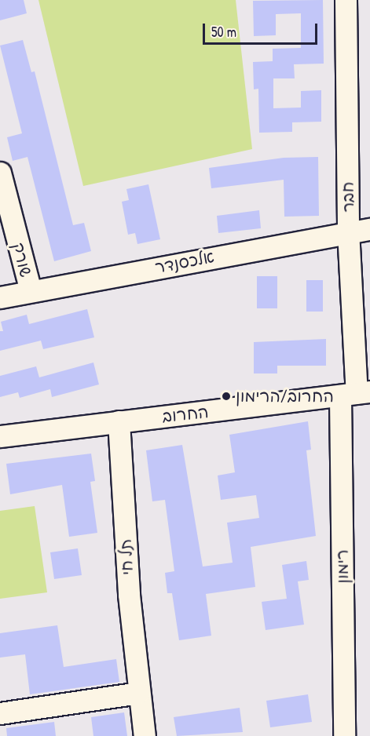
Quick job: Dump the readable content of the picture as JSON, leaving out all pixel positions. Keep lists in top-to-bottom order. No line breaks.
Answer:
{"streets":{"street":["חבר","שורק","אלכסנדר","החרוב","תל חי","רימון"]},"crossings":[["חבר","אלכסנדר"],["חבר","החרוב"],["חבר","רימון"],["שורק","אלכסנדר"],["החרוב","תל חי"],["החרוב","רימון"]],"places":["החרוב/הרימון"],"scale_bar":"50 m"}
